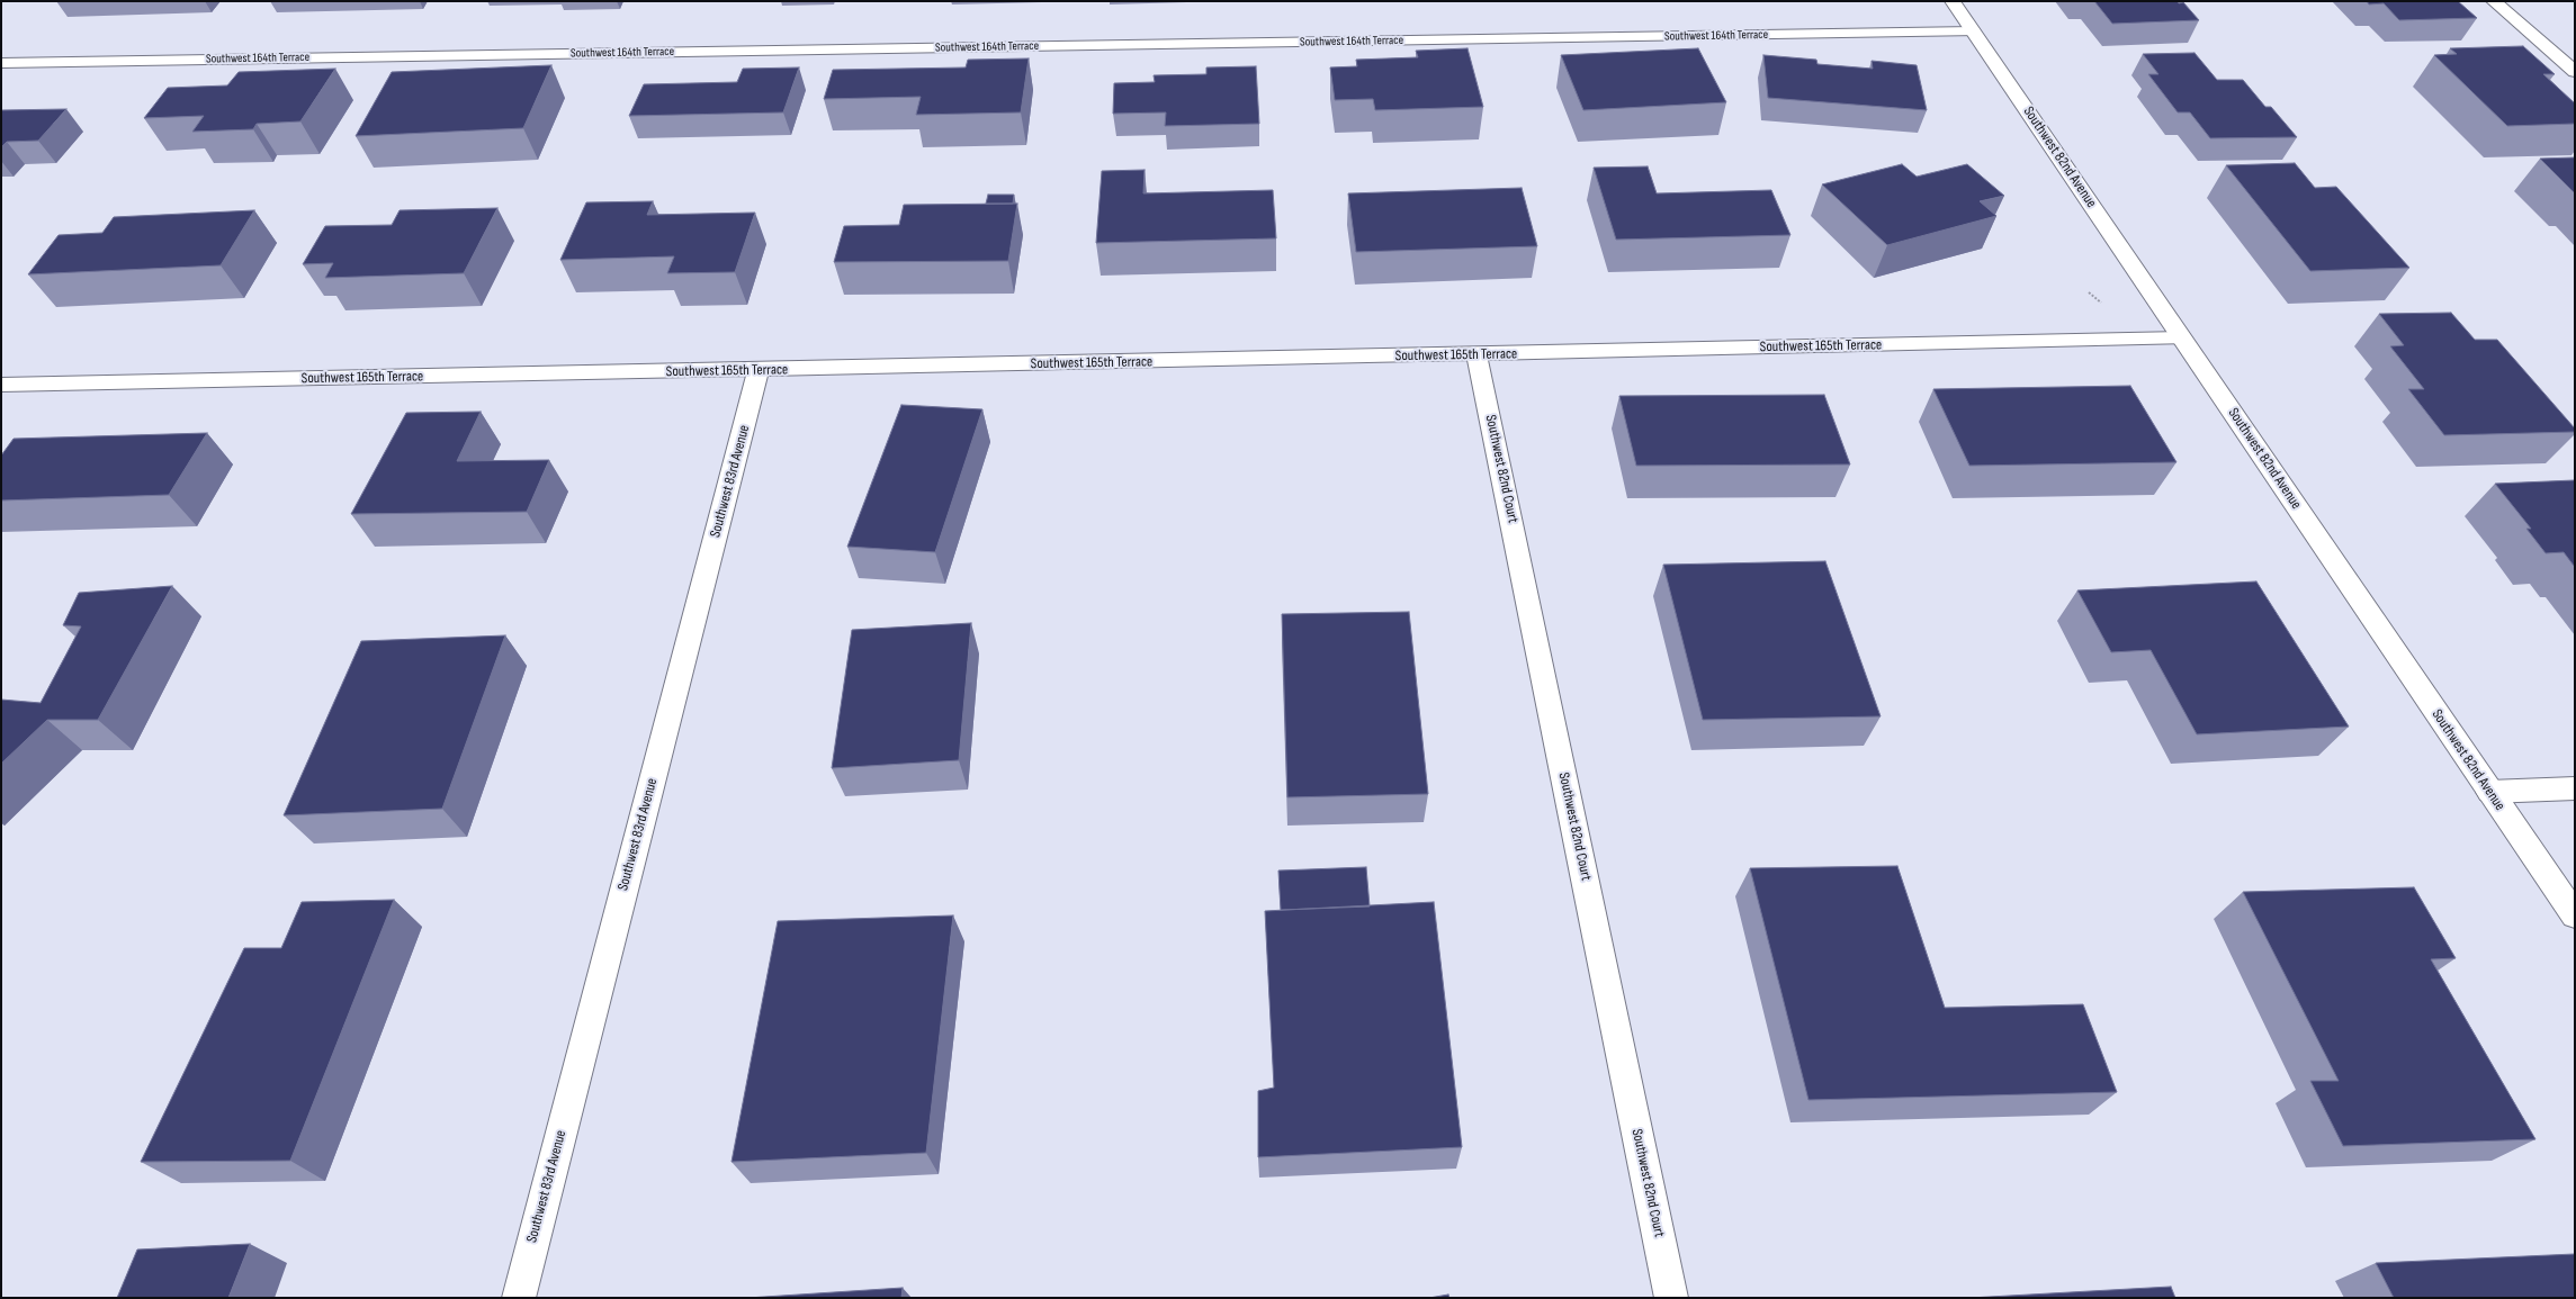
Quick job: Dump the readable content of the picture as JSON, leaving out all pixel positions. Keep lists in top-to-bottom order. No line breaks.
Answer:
{"streets":{"street":["Southwest 164th Terrace","Southwest 82nd Avenue","Southwest 165th Terrace","Southwest 82nd Court","Southwest 83rd Avenue"]},"crossings":[["Southwest 164th Terrace","Southwest 82nd Avenue"],["Southwest 82nd Avenue","Southwest 165th Terrace"],["Southwest 165th Terrace","Southwest 82nd Court"],["Southwest 165th Terrace","Southwest 83rd Avenue"]]}
